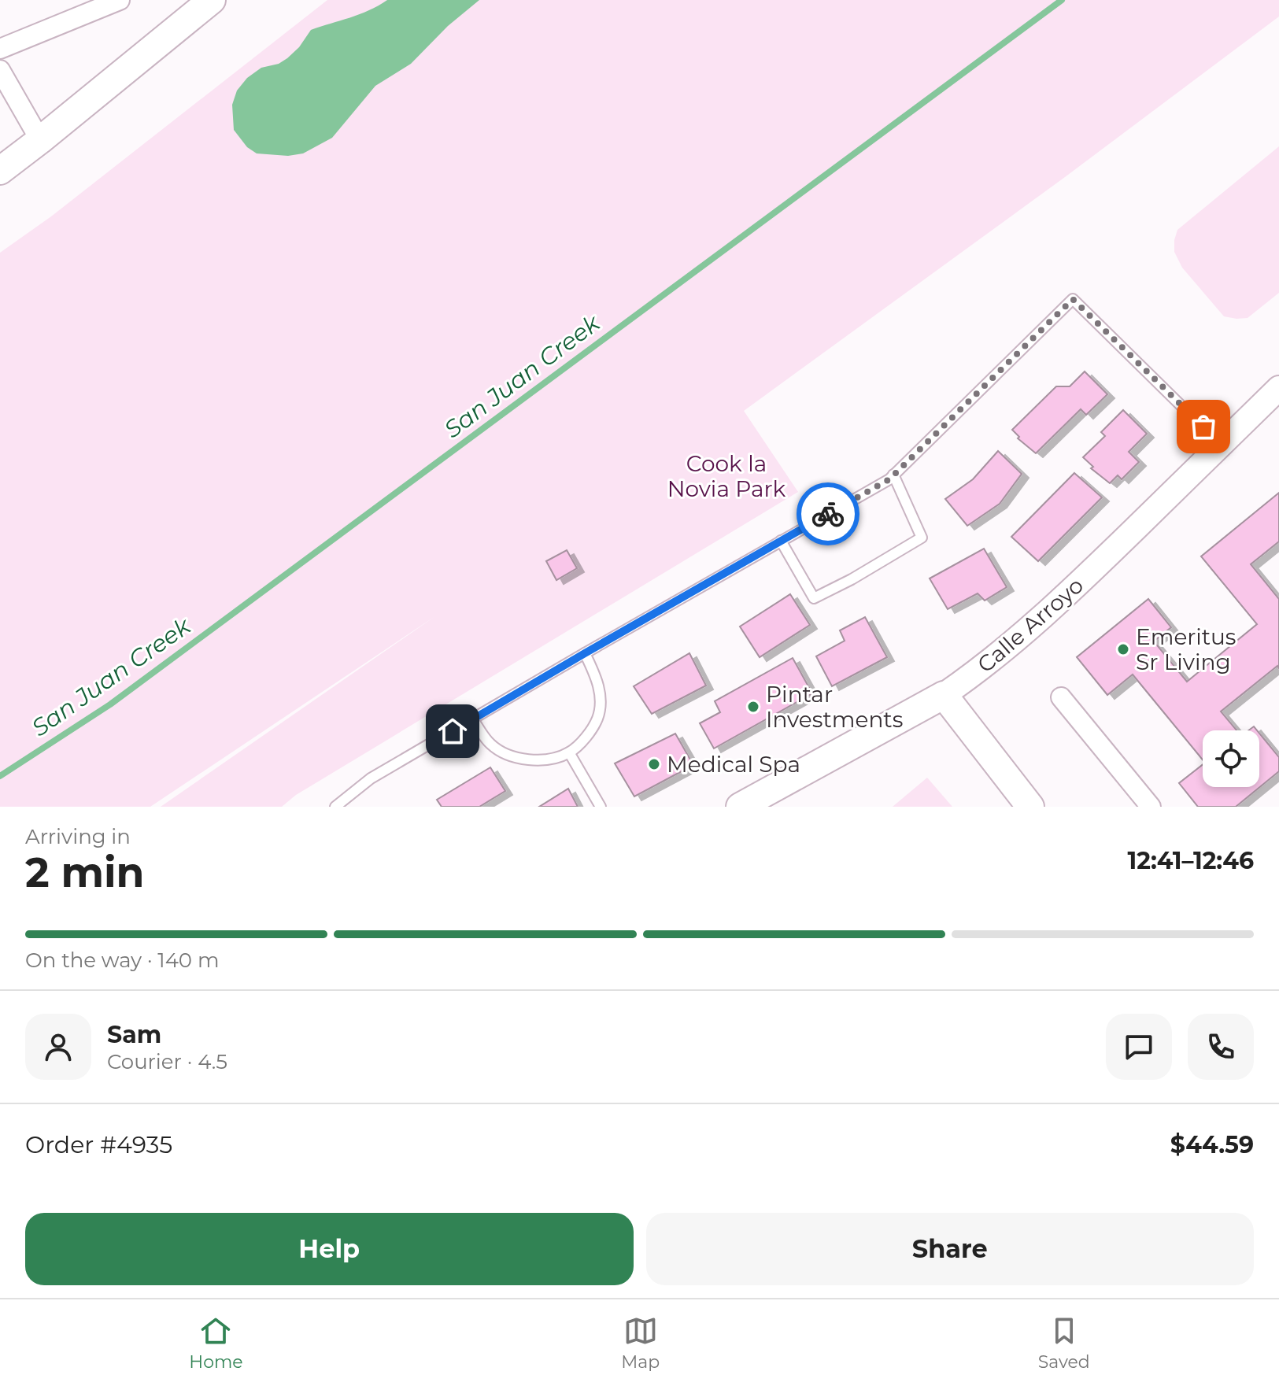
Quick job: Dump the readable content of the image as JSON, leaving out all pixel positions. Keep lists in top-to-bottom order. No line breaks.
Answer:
{"streets":{"main road":["Calle Arroyo"]},"water":["San Juan Creek"],"parks":["Cook la Novia Park"],"places":["Emeritus Sr Living","Pintar Investments","Medical Spa"],"page":{"heading":["2 min","Arriving in","12:41–12:46"],"panel":["Sam","Courier · 4.5","Order #4935","$44.59"],"bar":"On the way · 140 m","buttons":["Help","Share"],"tabs":["Home","Map","Saved"]}}
